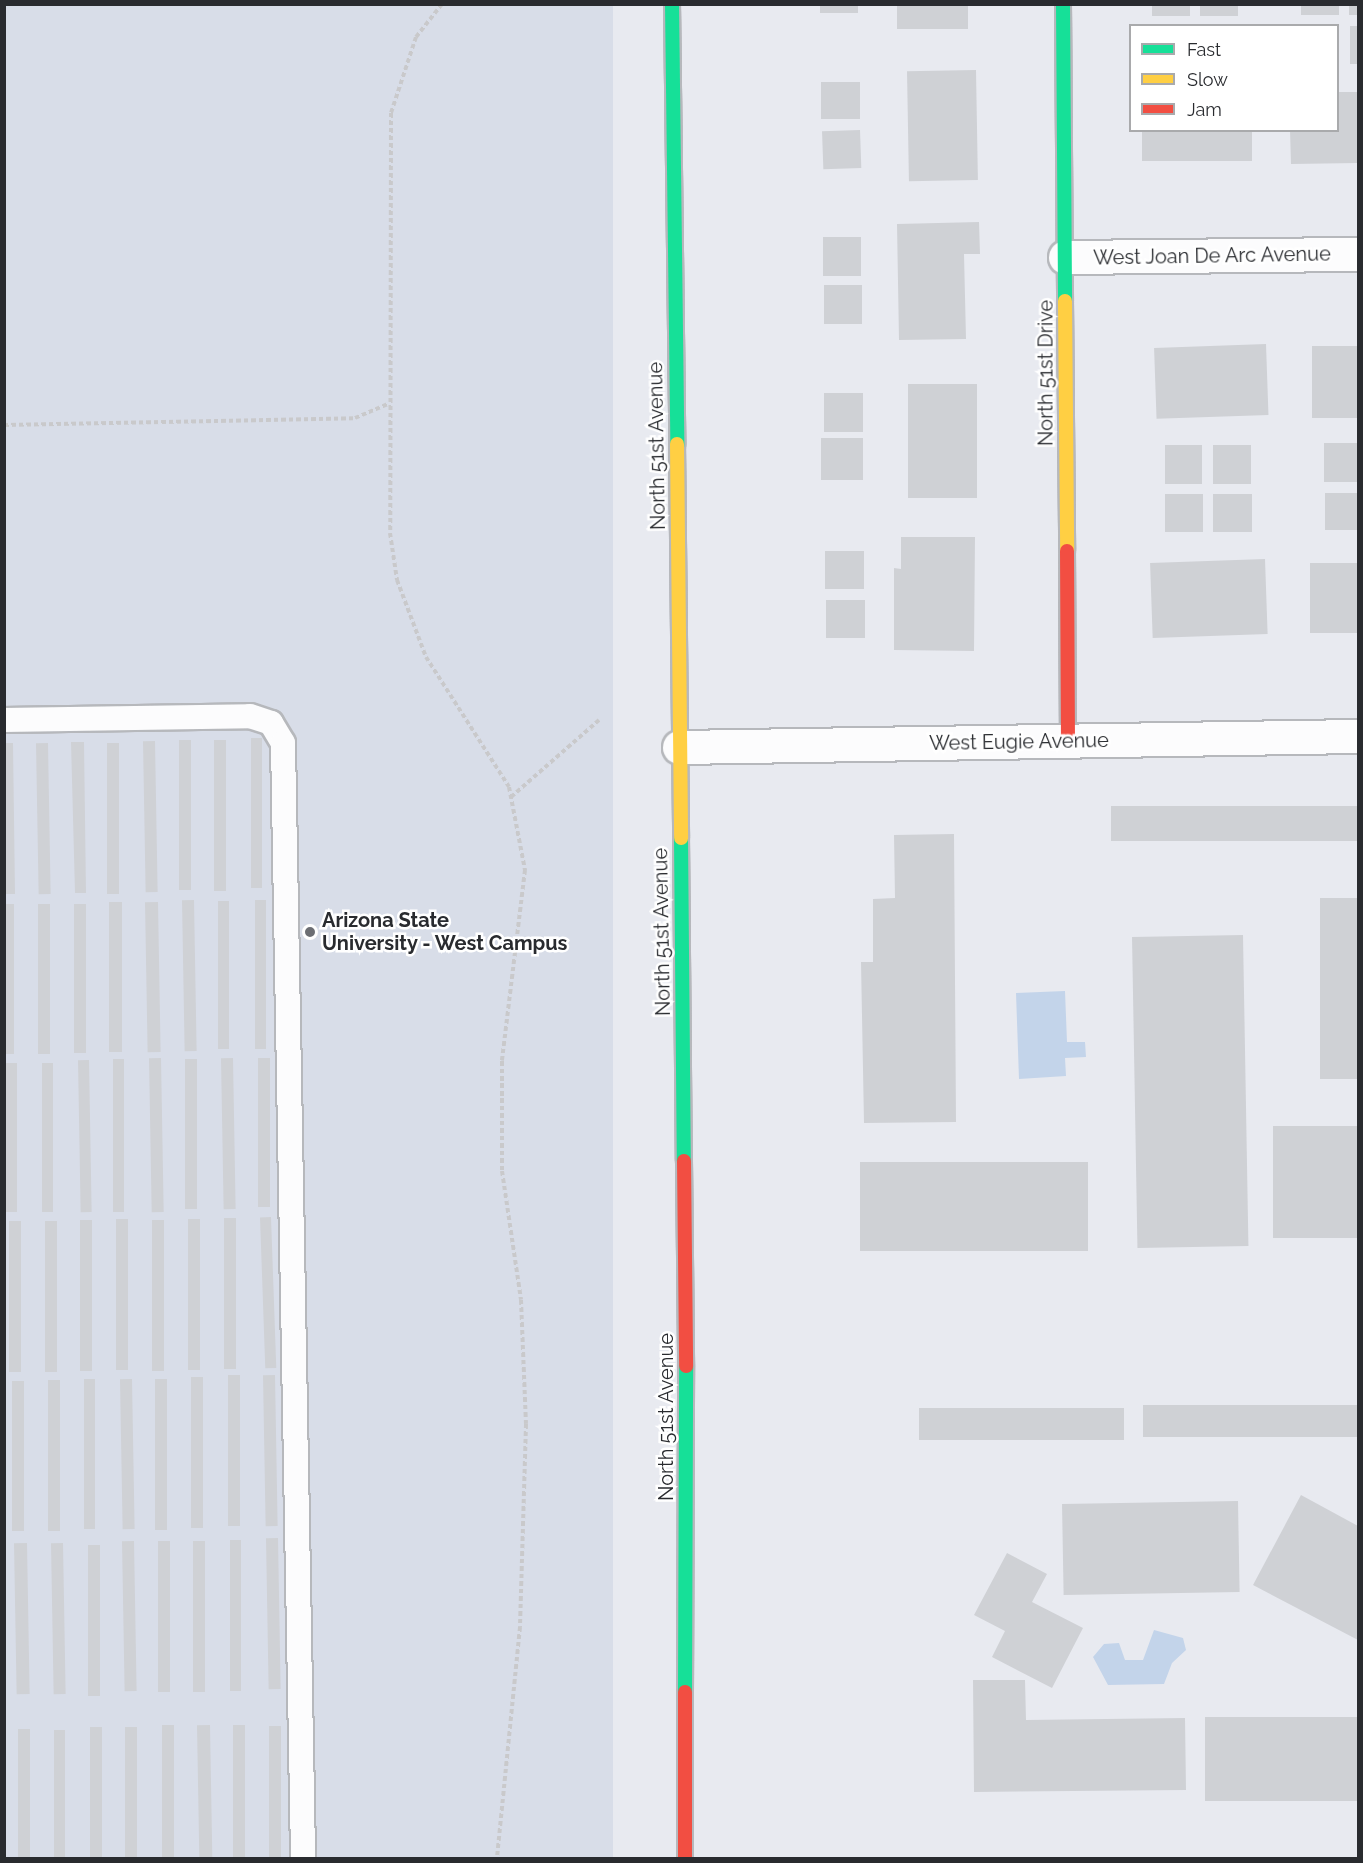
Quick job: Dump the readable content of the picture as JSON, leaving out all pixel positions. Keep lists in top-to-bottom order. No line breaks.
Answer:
{"streets":{"main road":["North 51st Drive","North 51st Avenue"],"street":["West Joan De Arc Avenue","West Eugie Avenue"]},"crossings":[["West Joan De Arc Avenue","North 51st Drive"],["North 51st Drive","West Eugie Avenue"],["North 51st Avenue","West Eugie Avenue"]],"places":["Arizona State University - West Campus"],"legend":["Fast","Slow","Jam"]}
